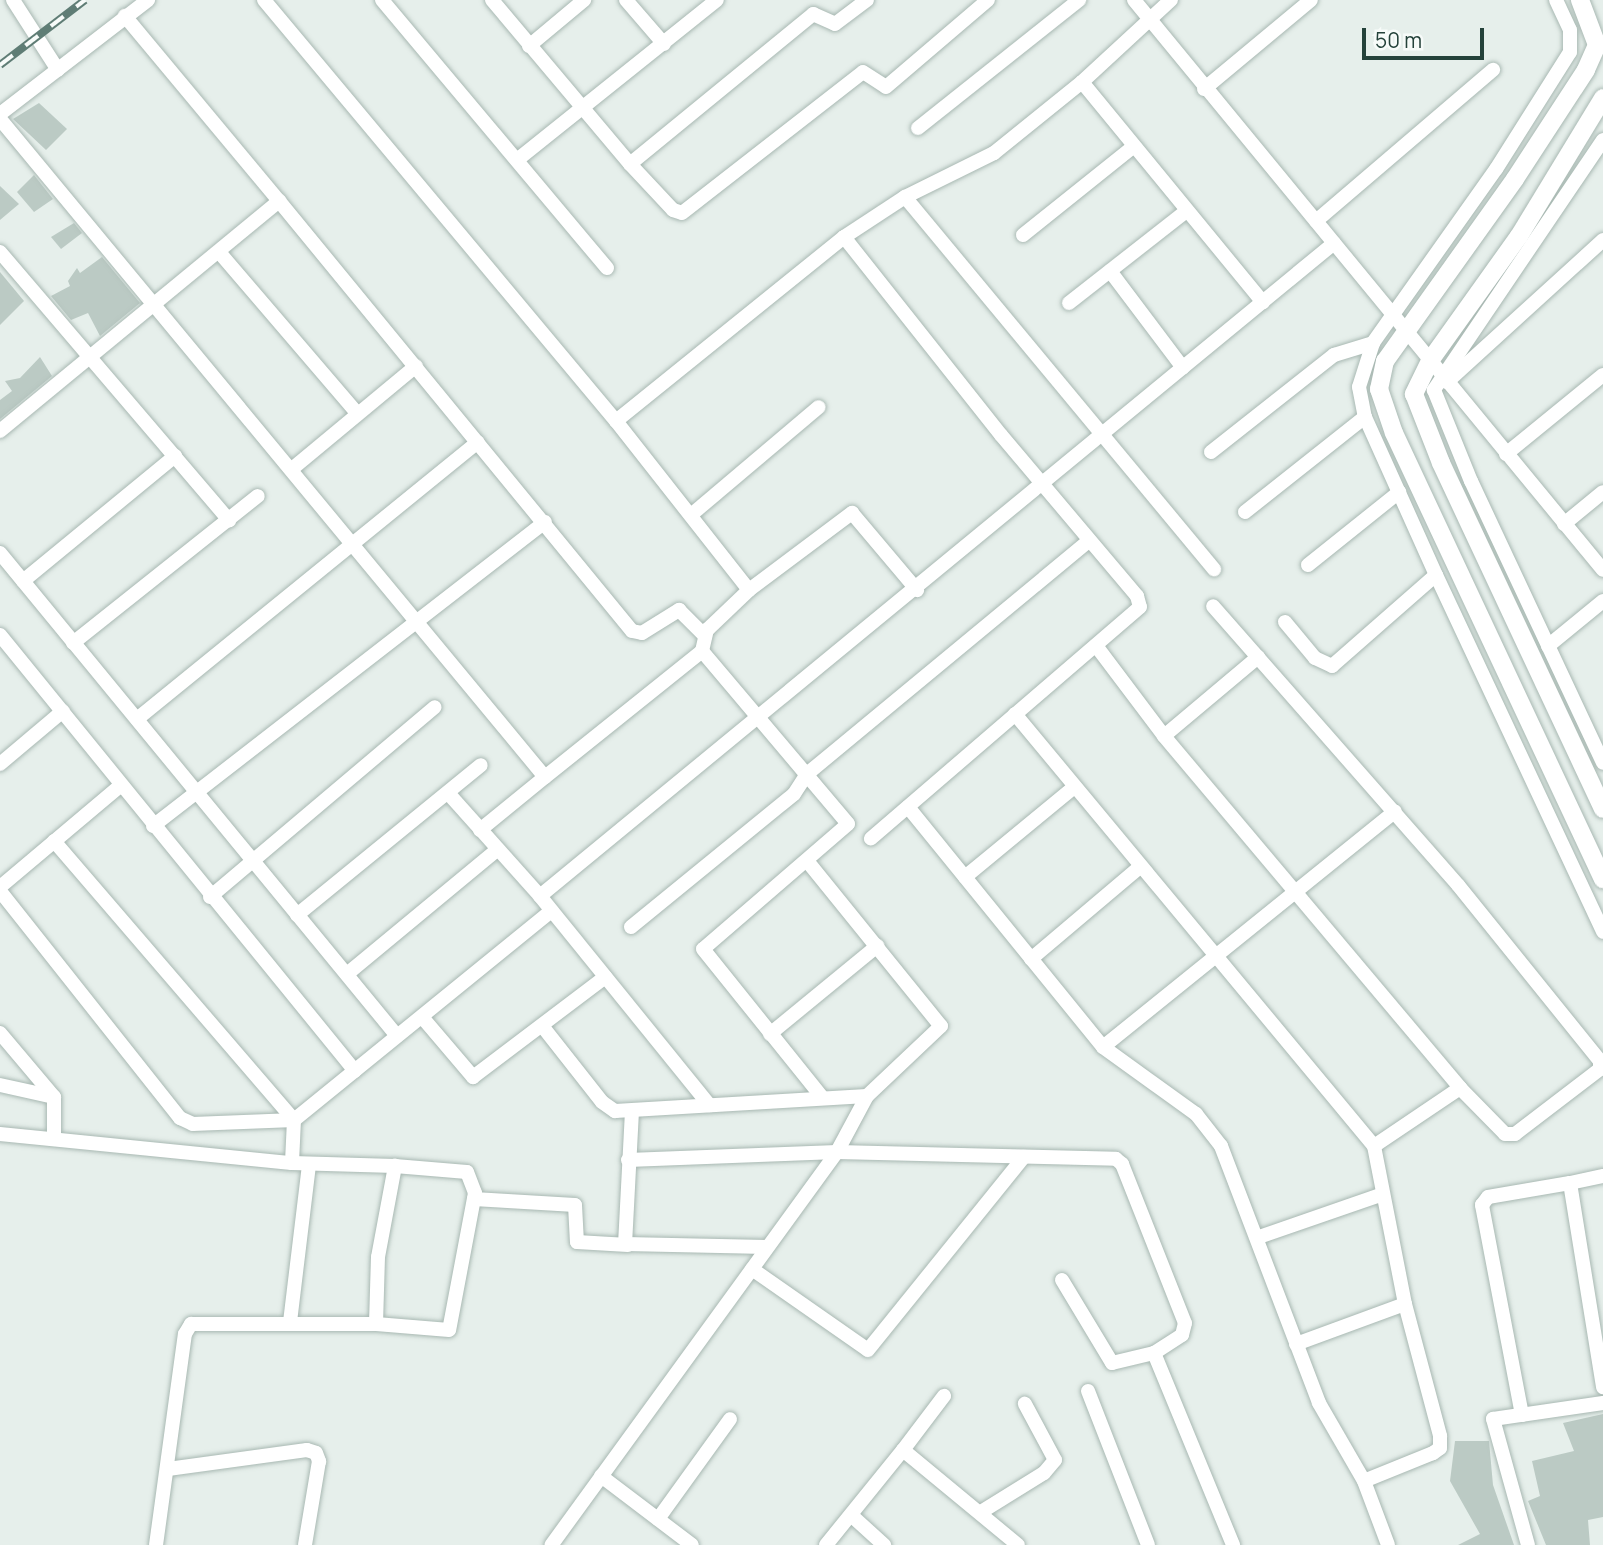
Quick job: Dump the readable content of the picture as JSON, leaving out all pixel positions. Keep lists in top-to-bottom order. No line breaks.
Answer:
{"scale_bar":"50 m"}
